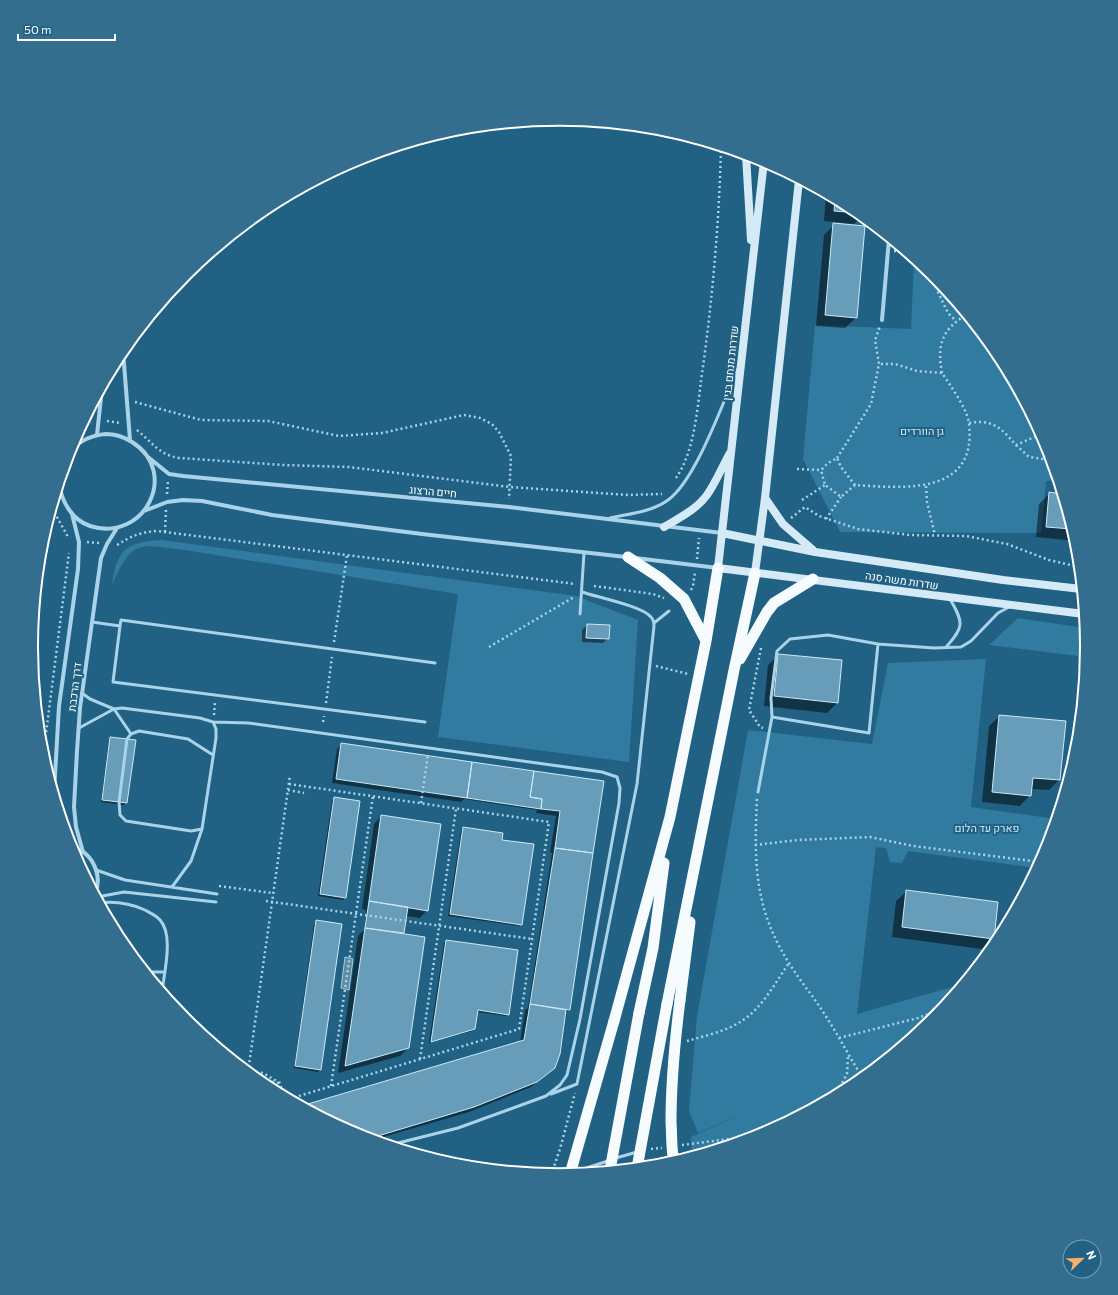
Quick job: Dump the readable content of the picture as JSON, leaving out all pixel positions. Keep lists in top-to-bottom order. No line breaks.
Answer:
{"streets":{"main road":["שדרות מנחם בגין","שדרות משה סנה"],"street":["חיים הרצוג","דרך הרכבת"]},"crossings":[["שדרות מנחם בגין","חיים הרצוג"],["שדרות מנחם בגין","שדרות משה סנה"],["חיים הרצוג","שדרות משה סנה"]],"parks":["גן הוורדים","פארק עד הלום"],"scale_bar":"50 m","north":"top right"}
